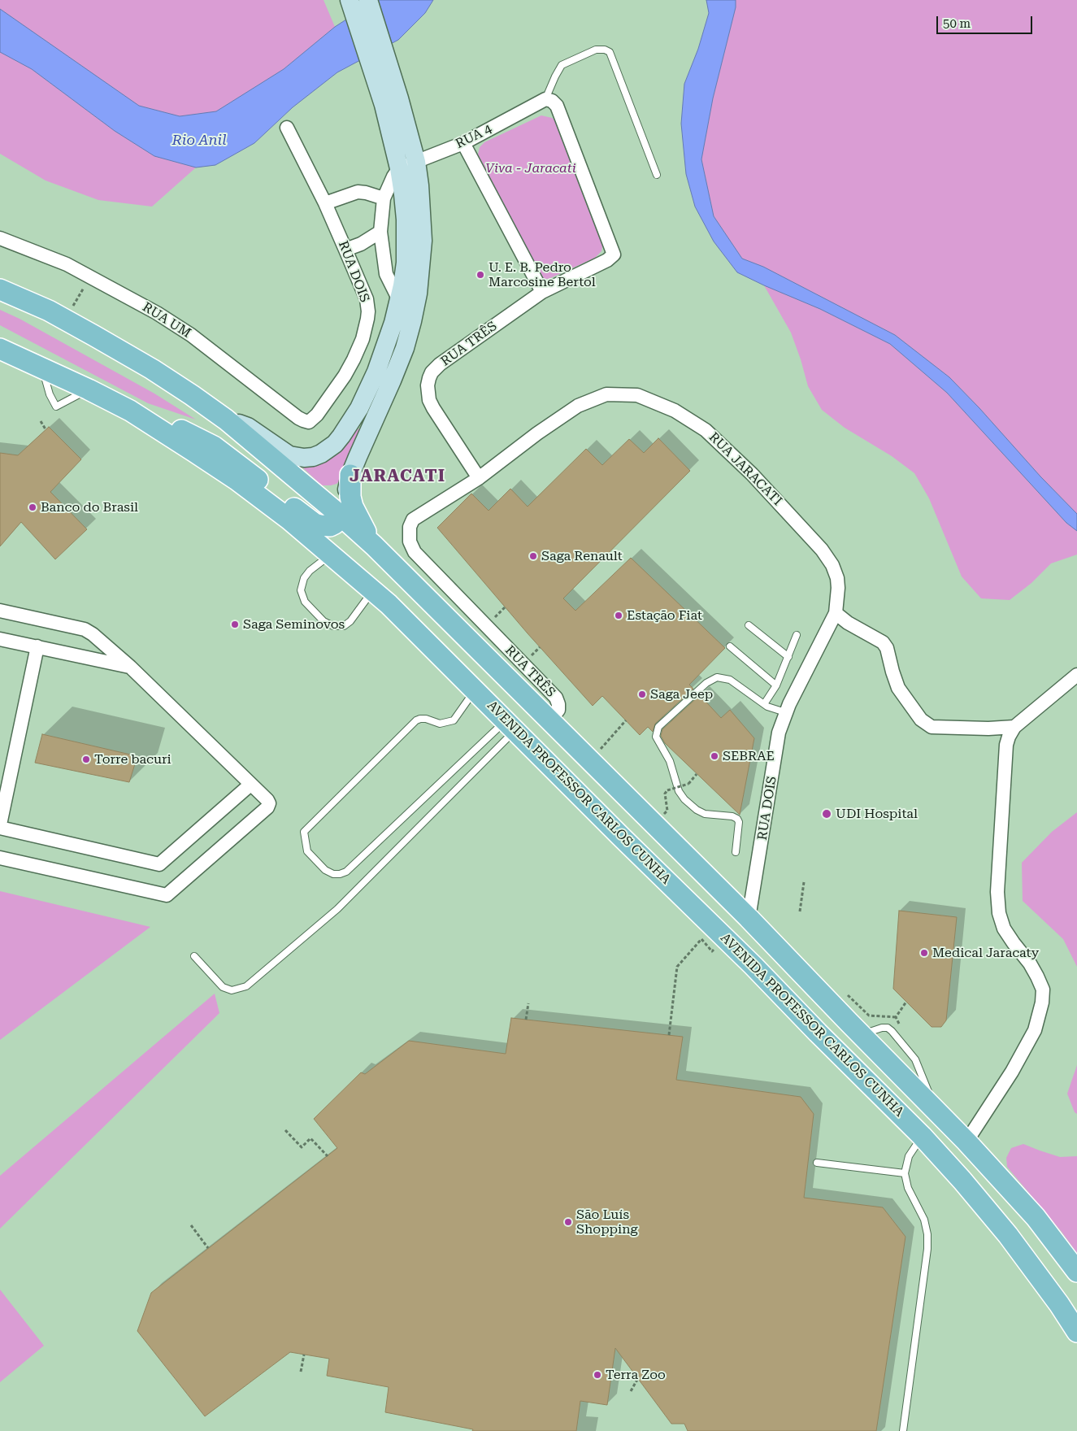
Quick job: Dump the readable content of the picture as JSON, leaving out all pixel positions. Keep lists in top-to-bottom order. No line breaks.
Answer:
{"streets":{"main road":["AVENIDA PROFESSOR CARLOS CUNHA"],"street":["RUA 4","RUA DOIS","RUA UM","RUA TRÊS","RUA JARACATI"]},"crossings":[["RUA 4","RUA TRÊS"],["RUA DOIS","RUA UM"],["RUA DOIS","RUA JARACATI"],["RUA DOIS","AVENIDA PROFESSOR CARLOS CUNHA"],["RUA TRÊS","RUA JARACATI"],["RUA TRÊS","AVENIDA PROFESSOR CARLOS CUNHA"]],"districts":["JARACATI"],"water":["Rio Anil"],"parks":["Viva - Jaracati"],"places":["U. E. B. Pedro Marcosine Bertol","Banco do Brasil","Saga Renault","Estação Fiat","Saga Seminovos","Saga Jeep","SEBRAE","Torre bacuri","UDI Hospital","Medical Jaracaty","São Luís Shopping","Terra Zoo"],"scale_bar":"50 m"}
